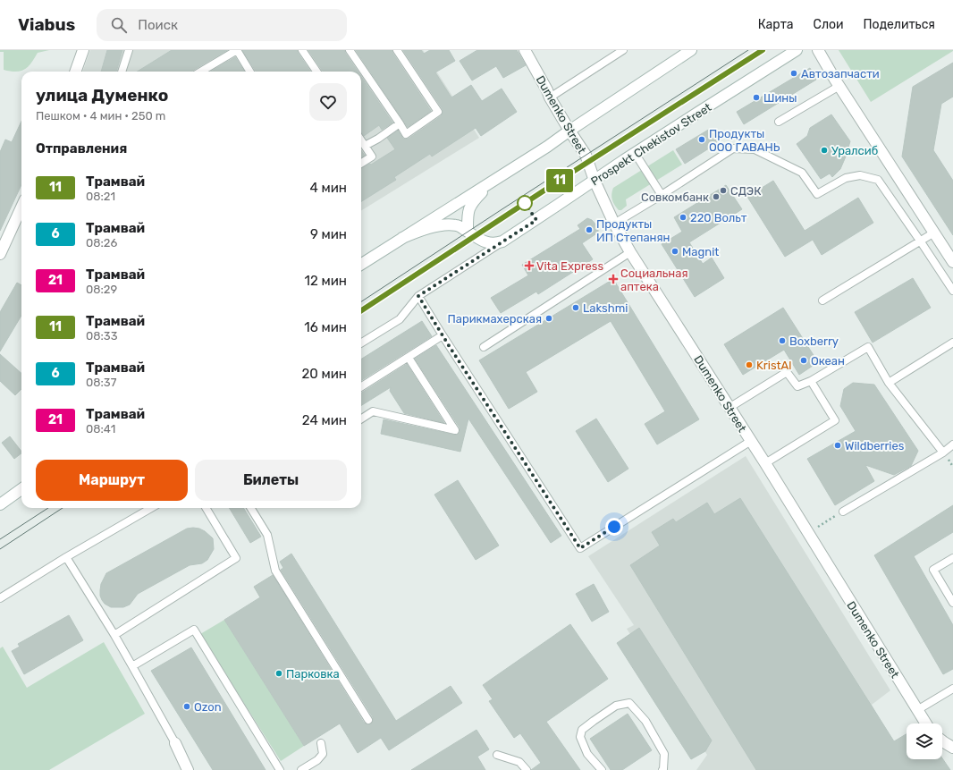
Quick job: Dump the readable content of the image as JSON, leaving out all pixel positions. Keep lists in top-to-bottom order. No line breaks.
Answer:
{"streets":{"street":["Dumenko Street","Prospekt Chekistov Street"]},"crossings":[["Dumenko Street","Prospekt Chekistov Street"]],"places":{"other":["Автозапчасти","Шины","Продукты ООО ГАВАНЬ","Уралсиб","СДЭК","Совкомбанк","220 Вольт","Продукты ИП Степанян","Magnit","Lakshmi","Парикмахерская","Boxberry","Океан","KristAl","Wildberries","Парковка","Ozon"],"health":["Vita Express","Социальная аптека"]},"lines":["tram line 11"],"page":{"header":"Viabus","search":"Поиск","nav":["Карта","Слои","Поделиться"],"on_map":"11","heading":[["улица Думенко","Пешком · 4 мин · 250 m"],"Отправления"],"list":[{"mark":"11","name":"Трамвай","note":"08:21","value":"4 мин"},{"mark":"6","name":"Трамвай","note":"08:26","value":"9 мин"},{"mark":"21","name":"Трамвай","note":"08:29","value":"12 мин"},{"mark":"11","name":"Трамвай","note":"08:33","value":"16 мин"},{"mark":"6","name":"Трамвай","note":"08:37","value":"20 мин"},{"mark":"21","name":"Трамвай","note":"08:41","value":"24 мин"}],"buttons":["Маршрут","Билеты"]}}
